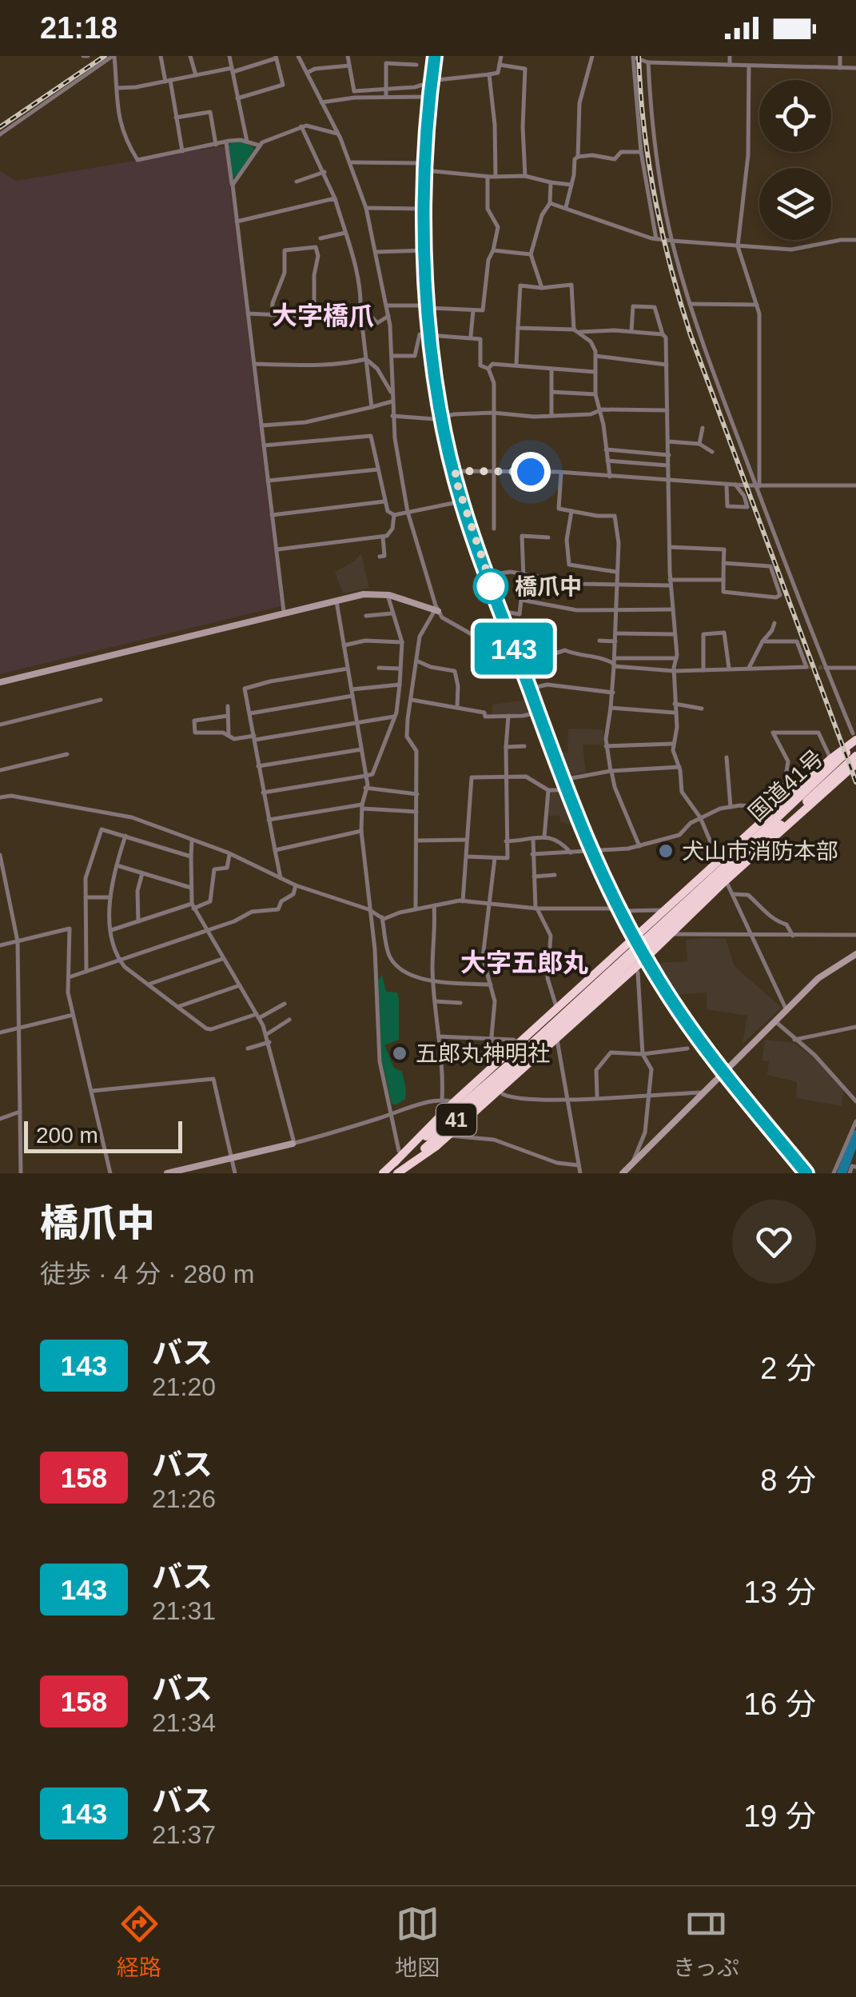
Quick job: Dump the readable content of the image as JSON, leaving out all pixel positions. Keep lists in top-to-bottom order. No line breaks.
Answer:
{"streets":{"highway":["国道41号","41"]},"crossings":[["国道41号","41"]],"districts":["大字橋爪","大字五郎丸"],"places":["橋爪中","犬山市消防本部","五郎丸神明社"],"lines":["bus line 143"],"scale_bar":"200 m","page":{"status":"21:18","on_map":"143","scale":"200 m","heading":["橋爪中","徒歩 · 4 分 · 280 m"],"list":[{"mark":"143","name":"バス","note":"21:20","value":"2 分"},{"mark":"158","name":"バス","note":"21:26","value":"8 分"},{"mark":"143","name":"バス","note":"21:31","value":"13 分"},{"mark":"158","name":"バス","note":"21:34","value":"16 分"},{"mark":"143","name":"バス","note":"21:37","value":"19 分"}],"tabs":["経路","地図","きっぷ"]}}
